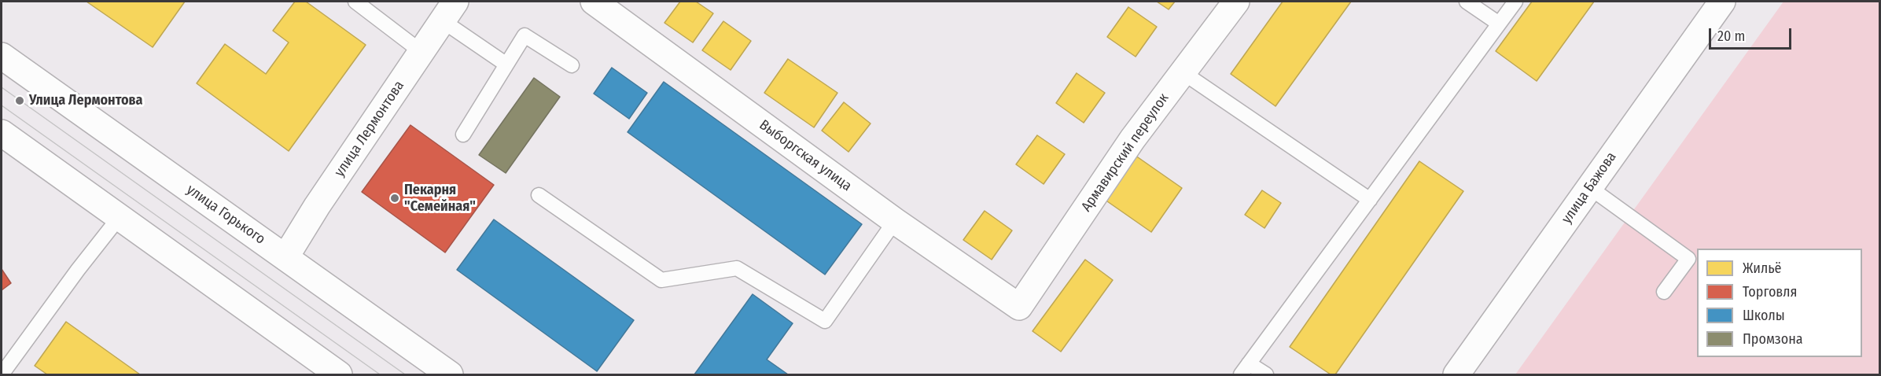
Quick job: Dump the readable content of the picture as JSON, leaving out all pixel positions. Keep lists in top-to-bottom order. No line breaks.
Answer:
{"streets":{"street":["улица Лермонтова","Армавирский переулок","Выборгская улица","улица Бажова","улица Горького"]},"crossings":[["улица Лермонтова","улица Горького"],["Армавирский переулок","Выборгская улица"]],"places":["Улица Лермонтова","Пекарня \"Семейная\""],"legend":["Жильё","Торговля","Школы","Промзона"],"scale_bar":"20 m"}
